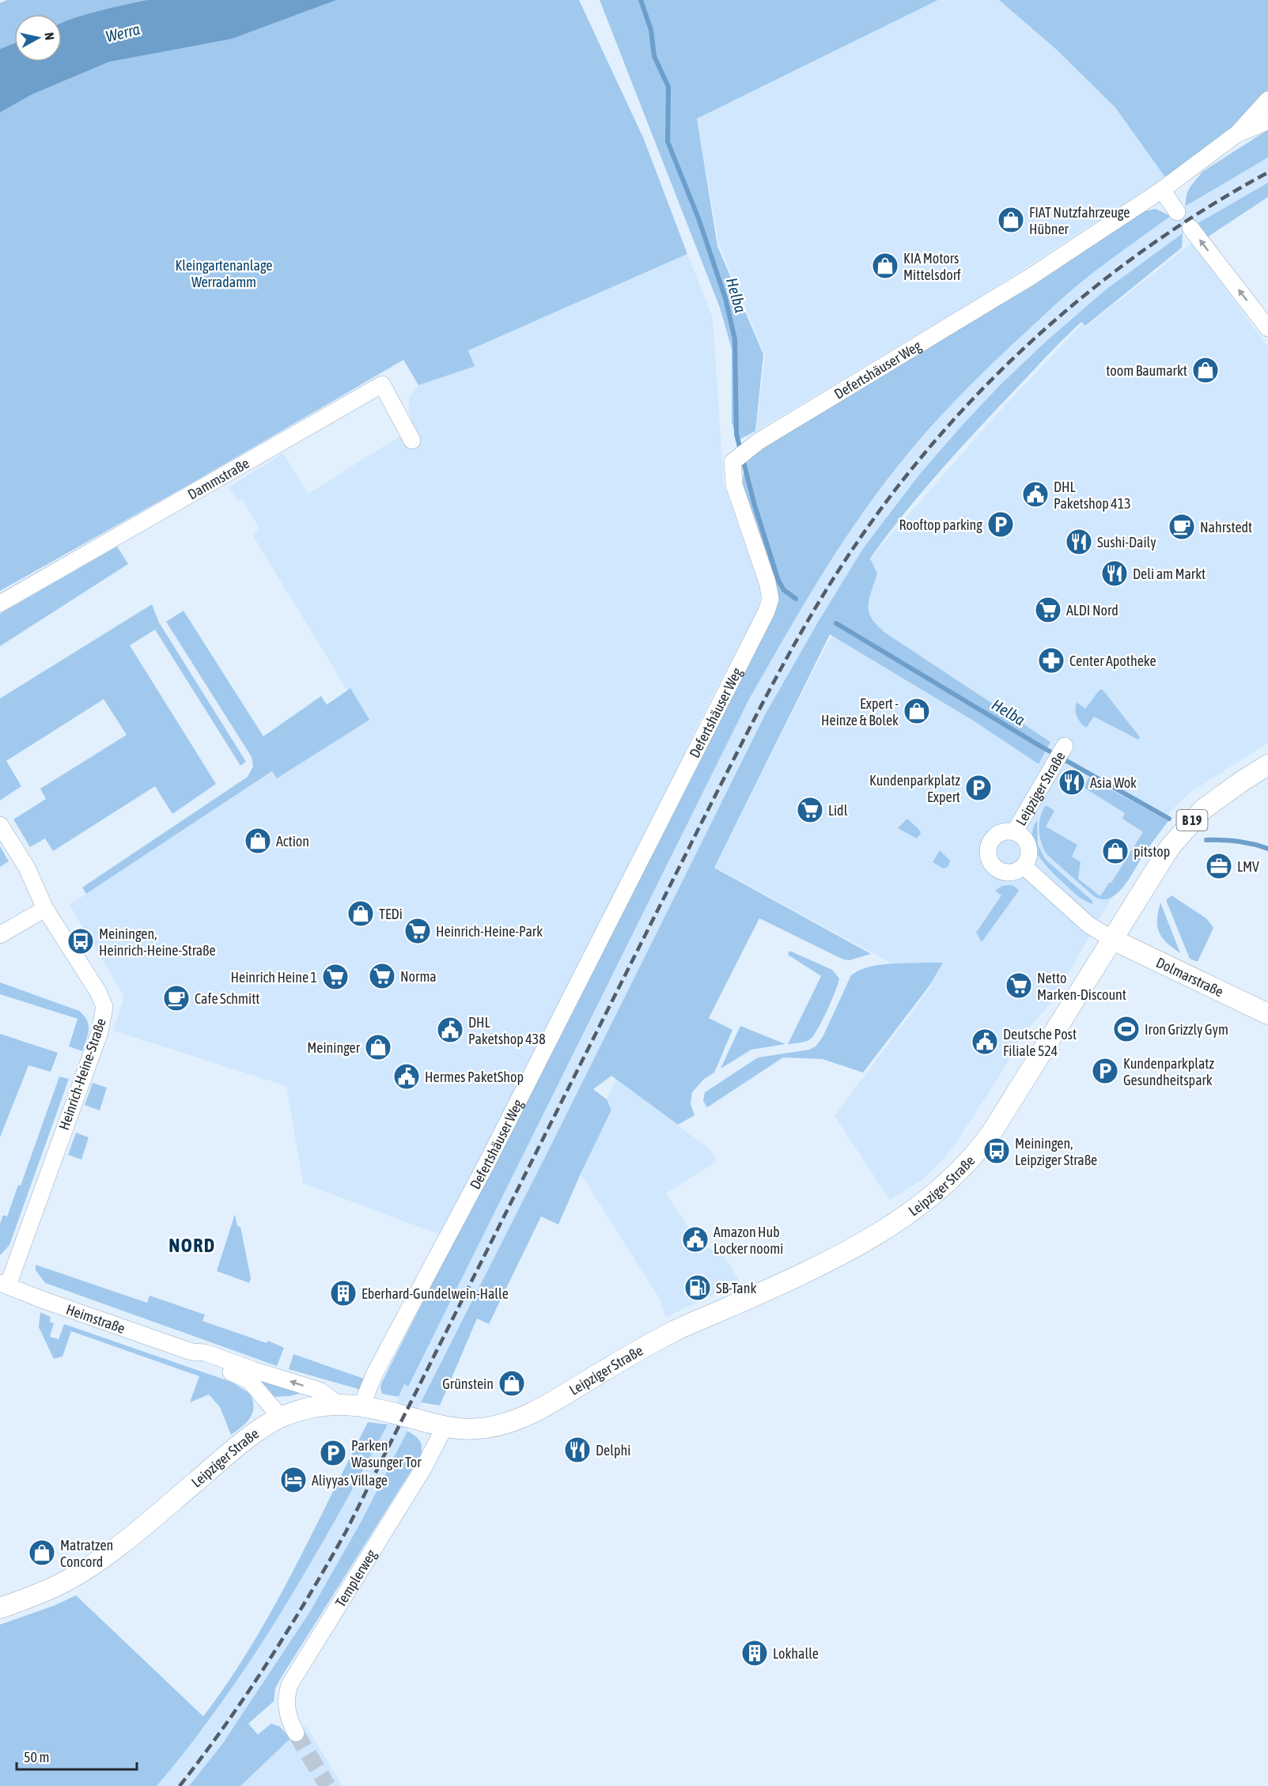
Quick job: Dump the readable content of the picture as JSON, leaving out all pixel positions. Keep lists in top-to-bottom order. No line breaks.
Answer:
{"streets":{"main road":["Leipziger Straße","B 19","Dolmarstraße"],"street":["Defertshäuser Weg","Dammstraße","Heinrich-Heine-Straße","Heimstraße","Templerweg"]},"crossings":[["Defertshäuser Weg","Leipziger Straße"],["Leipziger Straße","Dolmarstraße"],["Leipziger Straße","Heimstraße"],["Leipziger Straße","Templerweg"],["Heinrich-Heine-Straße","Heimstraße"]],"districts":["NORD"],"water":["Werra","Helba"],"parks":["Kleingartenanlage Werradamm"],"places":{"shop":["FIAT Nutzfahrzeuge Hübner","KIA Motors Mittelsdorf","toom Baumarkt","Expert - Heinze & Bolek","Action","pitstop","TEDi","Meininger","Grünstein","Matratzen Concord"],"public building":["DHL Paketshop 413","DHL Paketshop 438","Deutsche Post Filiale 524","Hermes PaketShop","Amazon Hub Locker noomi"],"parking":["Rooftop parking","Kundenparkplatz Expert","Kundenparkplatz Gesundheitspark","Parken Wasunger Tor"],"cafe":["Nahrstedt","Cafe Schmitt"],"restaurant":["Sushi-Daily","Deli am Markt","Asia Wok","Delphi"],"supermarket":["ALDI Nord","Lidl","Heinrich-Heine-Park","Norma","Heinrich Heine 1","Netto Marken-Discount"],"pharmacy":["Center Apotheke"],"office":["LMV"],"bus stop":["Meiningen, Heinrich-Heine-Straße","Meiningen, Leipziger Straße"],"sports":["Iron Grizzly Gym"],"fuel station":["SB-Tank"],"building":["Eberhard-Gundelwein-Halle","Lokhalle"],"hotel":["Aliyyas Village"]},"scale_bar":"50 m","north":"right"}
